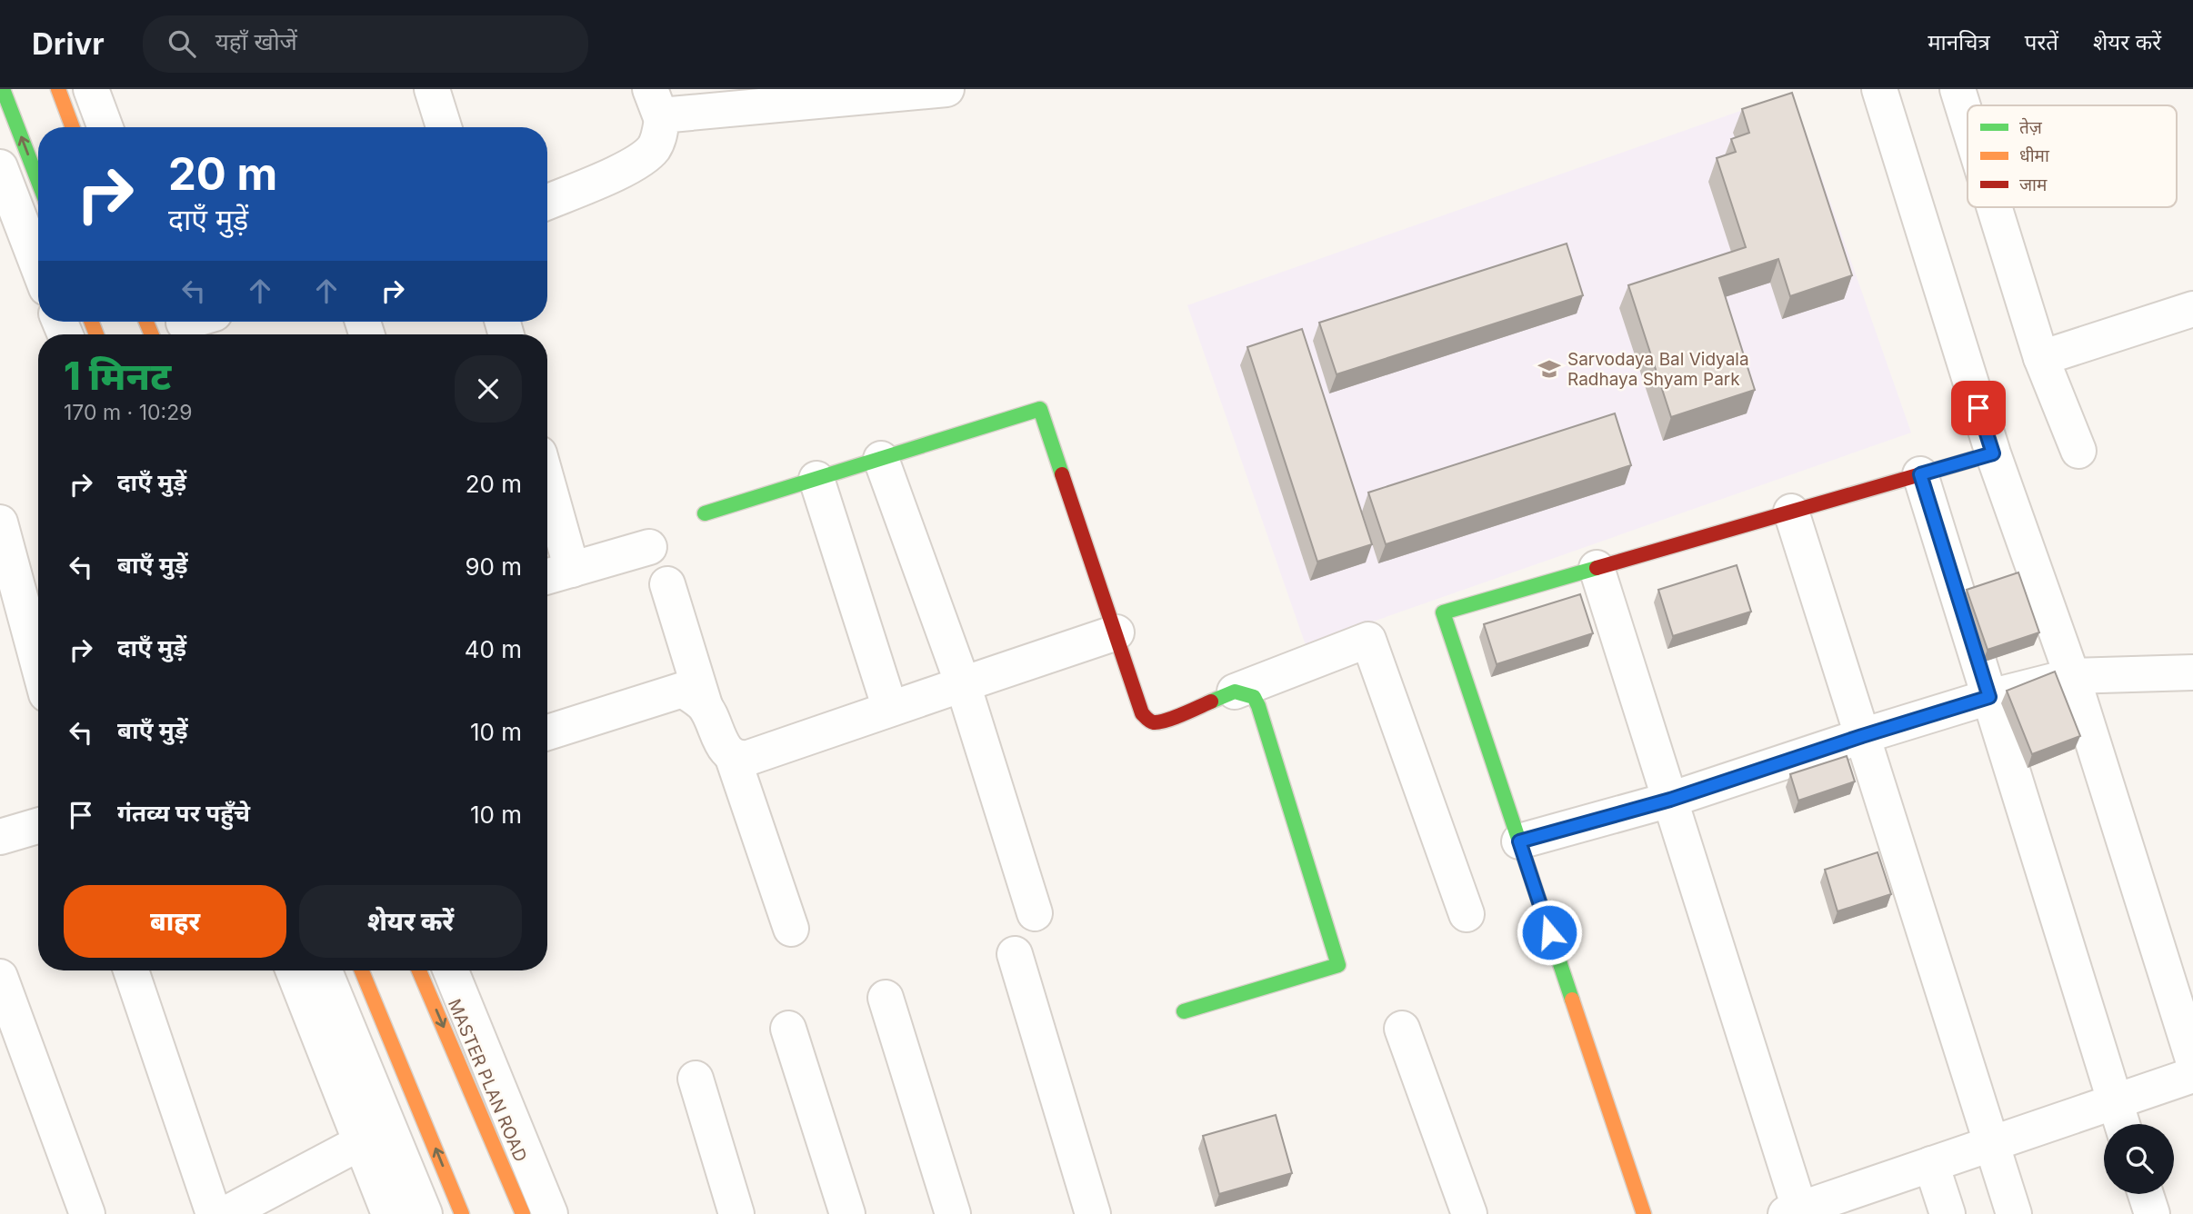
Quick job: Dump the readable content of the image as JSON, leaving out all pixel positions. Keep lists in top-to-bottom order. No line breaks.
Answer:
{"streets":{"street":["MASTER PLAN ROAD"]},"places":{"school or university":["Sarvodaya Bal Vidyala Radhaya Shyam Park"]},"legend":["तेज़","धीमा","जाम"],"page":{"header":"Drivr","search":"यहाँ खोजें","nav":["मानचित्र","परतें","शेयर करें"],"turn":["20 m","दाएँ मुड़ें"],"heading":["1 मिनट","170 m · 10:29"],"list":[{"name":"दाएँ मुड़ें","value":"20 m"},{"name":"बाएँ मुड़ें","value":"90 m"},{"name":"दाएँ मुड़ें","value":"40 m"},{"name":"बाएँ मुड़ें","value":"10 m"},{"name":"गंतव्य पर पहुँचे","value":"10 m"}],"buttons":["बाहर","शेयर करें"]}}
